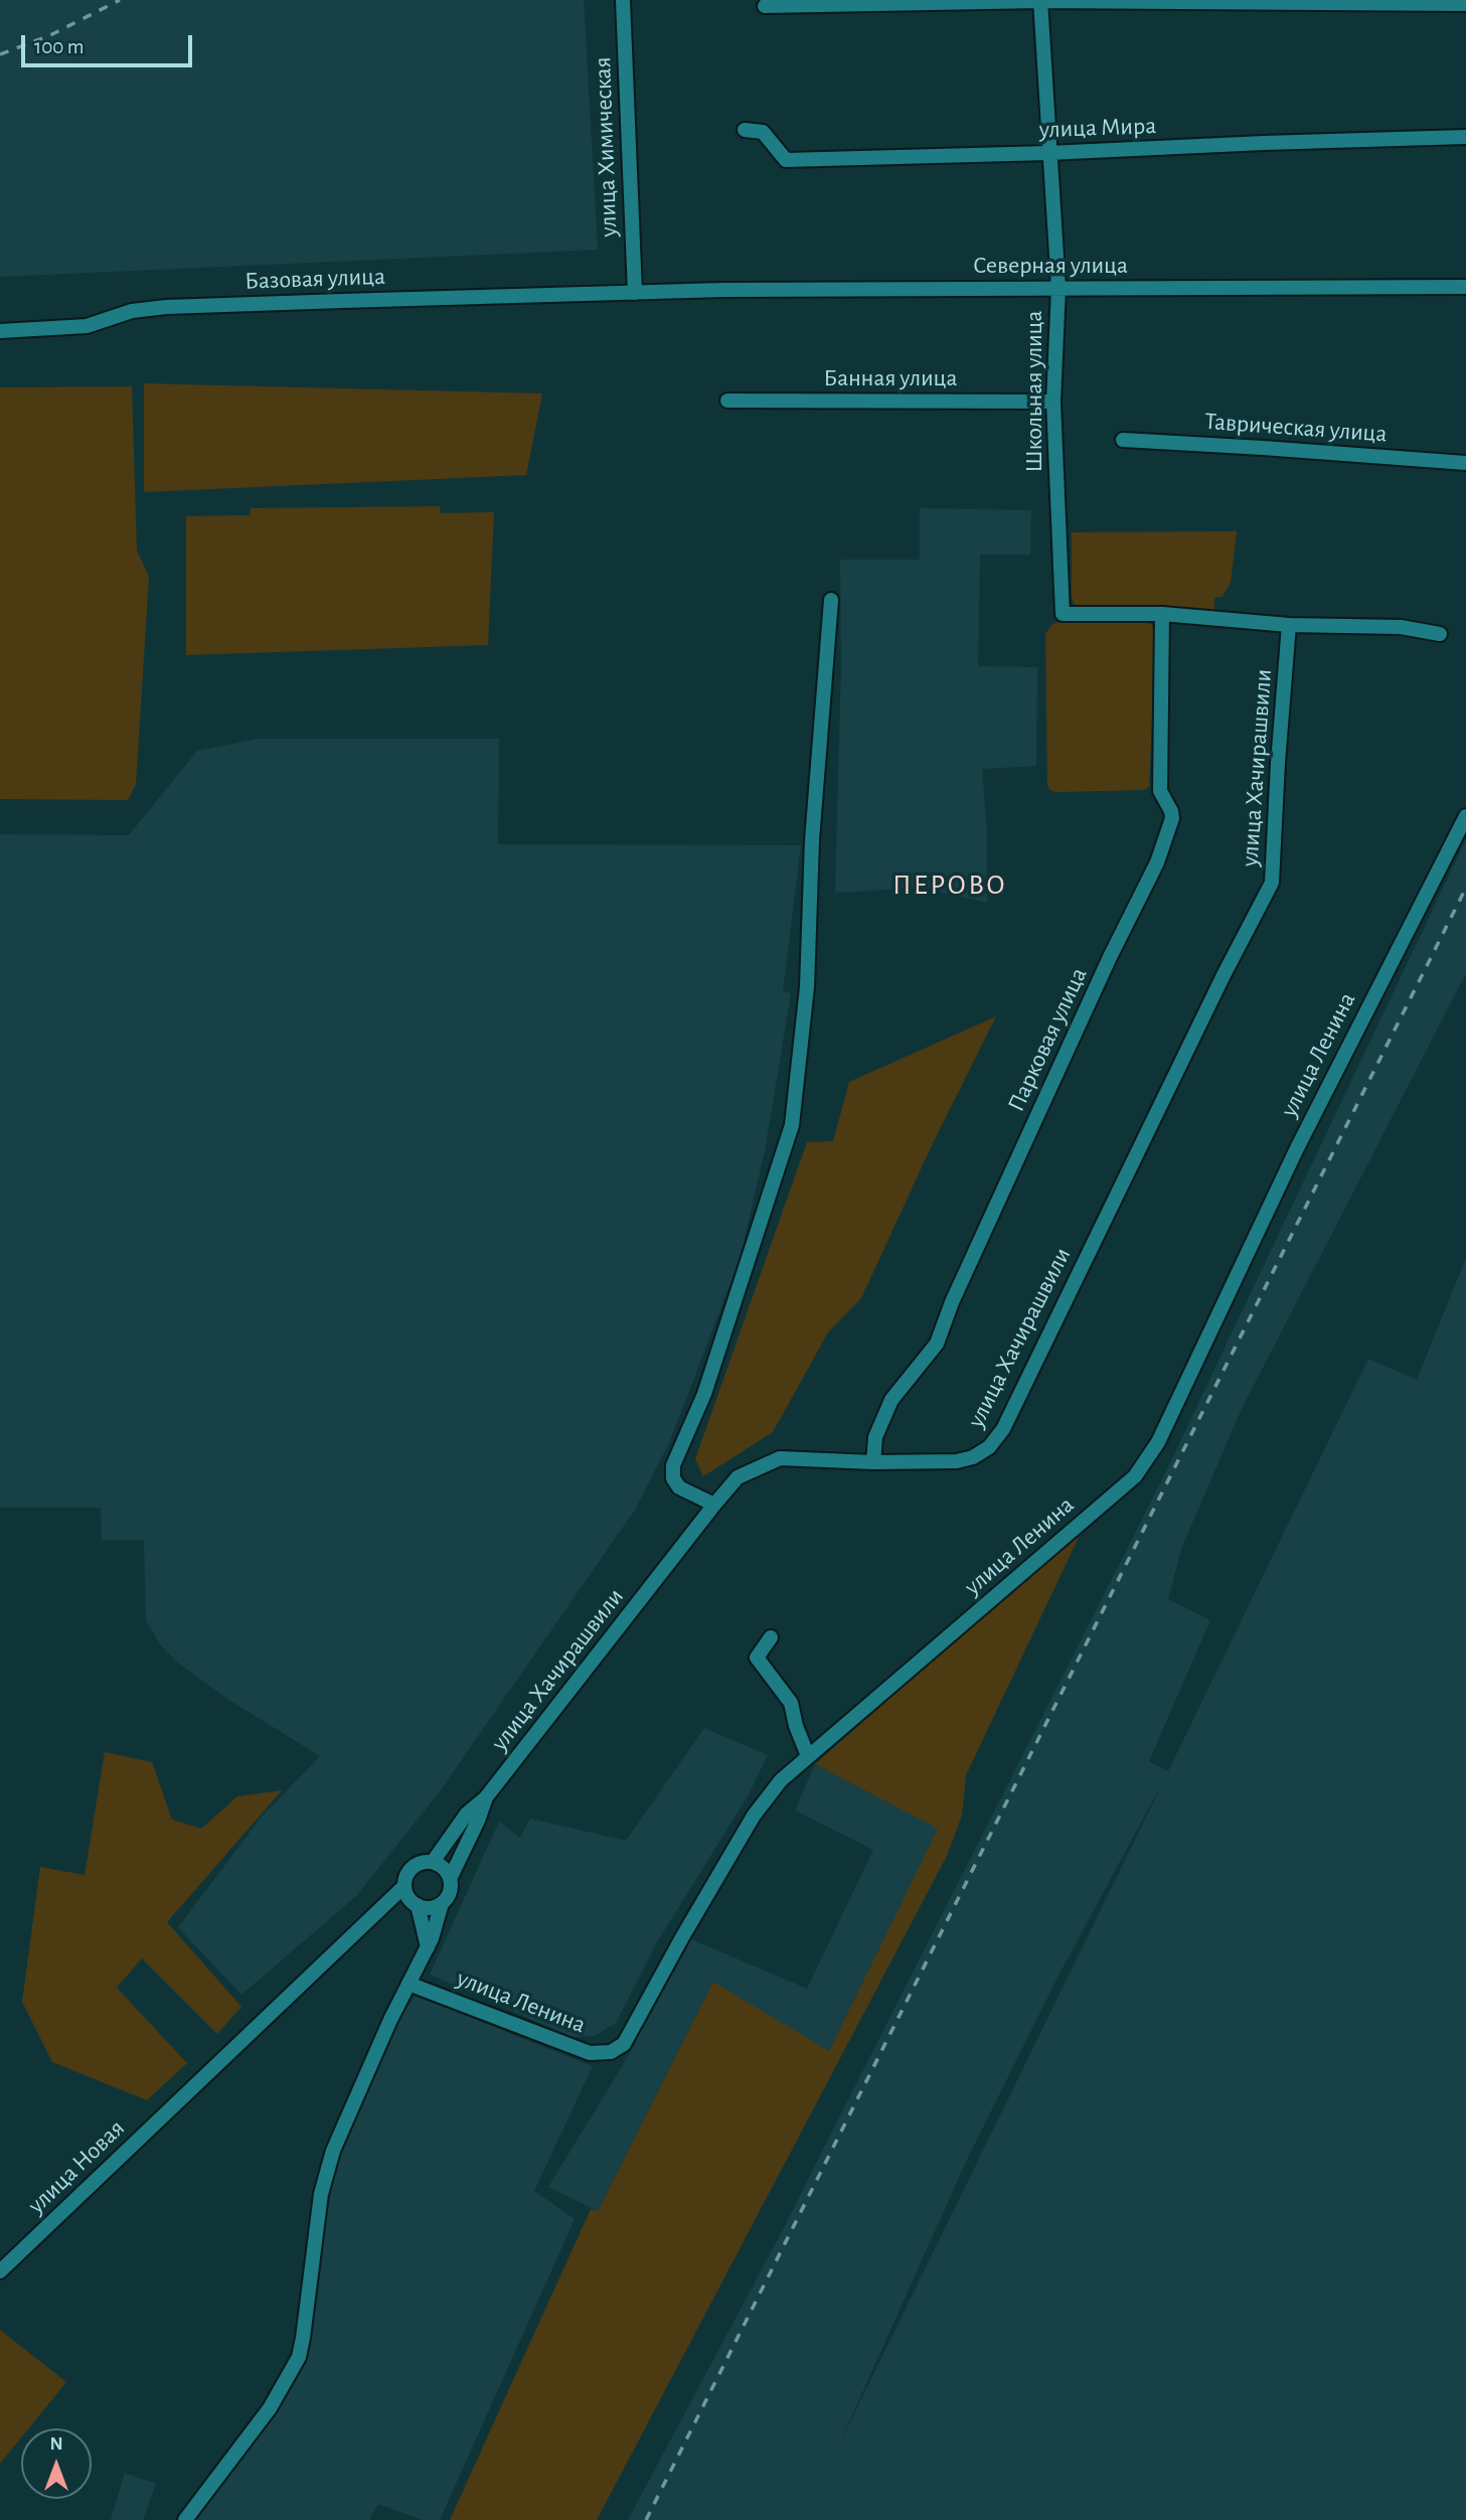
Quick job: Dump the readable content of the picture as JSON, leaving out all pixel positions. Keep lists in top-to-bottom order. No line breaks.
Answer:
{"streets":{"street":["улица Мира","улица Химическая","Северная улица","Базовая улица","Банная улица","Школьная улица","Таврическая улица","улица Хачирашвили","Парковая улица","улица Ленина","улица Новая"]},"crossings":[["улица Мира","Школьная улица"],["улица Химическая","Северная улица"],["улица Химическая","Базовая улица"],["Северная улица","Базовая улица"],["Северная улица","Школьная улица"],["Банная улица","Школьная улица"],["Школьная улица","Парковая улица"],["улица Хачирашвили","Парковая улица"],["улица Хачирашвили","улица Новая"]],"districts":["ПЕРОВО"],"scale_bar":"100 m","north":"top"}
